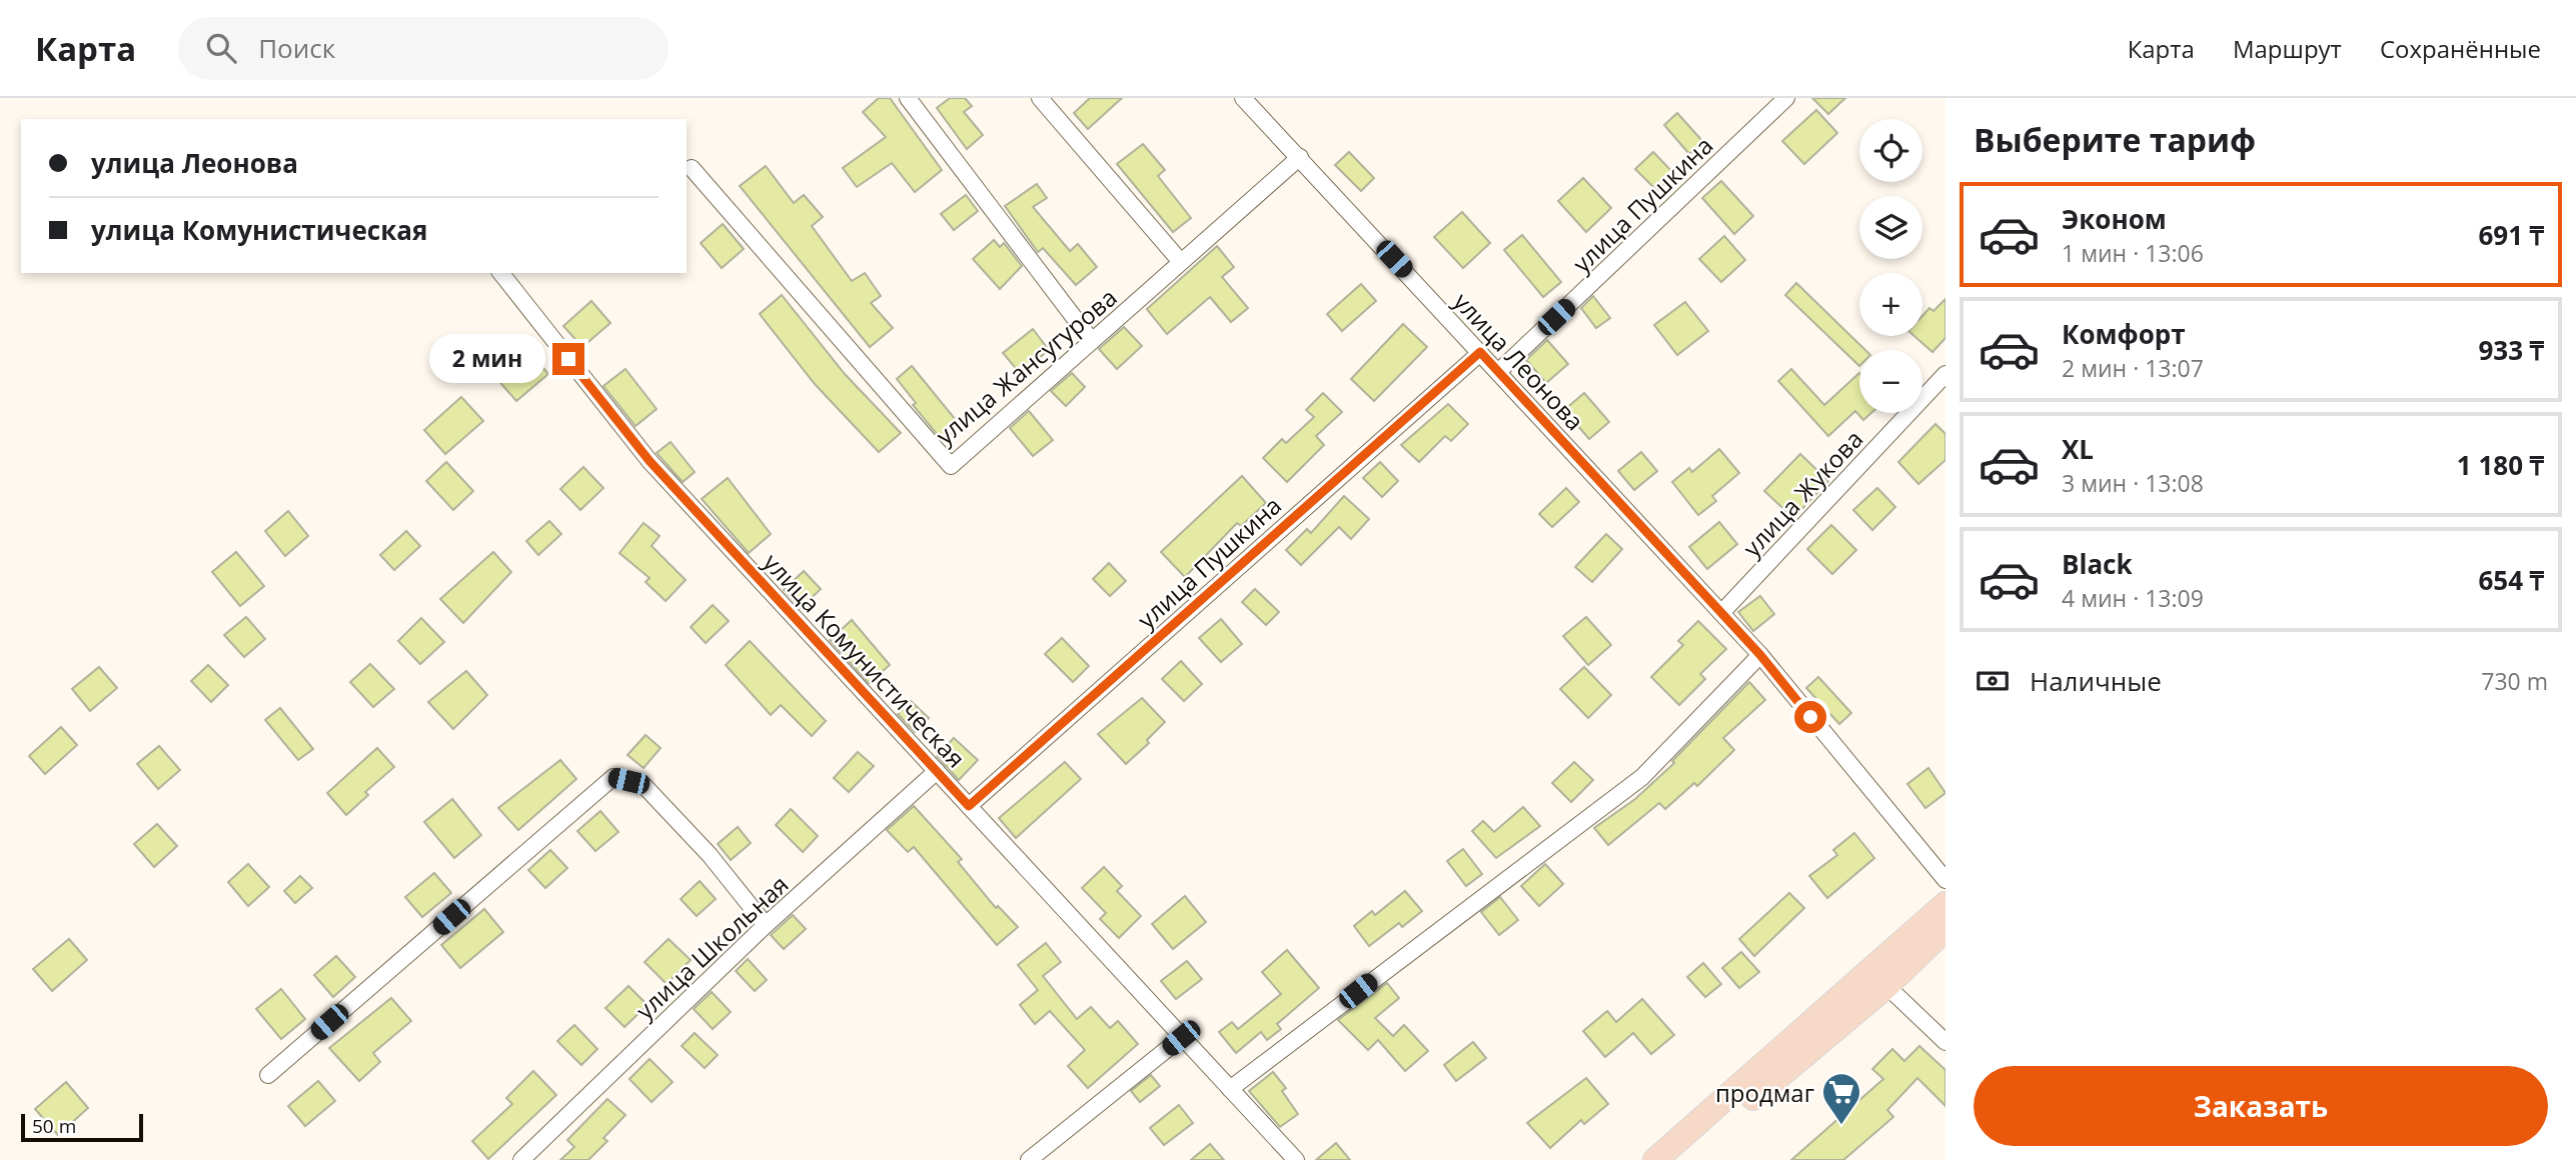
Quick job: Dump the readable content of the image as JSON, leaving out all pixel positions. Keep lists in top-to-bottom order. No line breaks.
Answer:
{"streets":{"street":["улица Пушкина","улица Леонова","улица Жансугурова","улица Жукова","улица Комунистическая","улица Школьная"]},"crossings":[["улица Пушкина","улица Леонова"],["улица Пушкина","улица Комунистическая"],["улица Леонова","улица Жансугурова"],["улица Леонова","улица Жукова"],["улица Комунистическая","улица Школьная"]],"places":{"supermarket":["продмаг"]},"scale_bar":"50 m","page":{"header":"Карта","search":"Поиск","nav":["Карта","Маршрут","Сохранённые"],"heading":"Выберите тариф","map_buttons":["+","−"],"banner":["улица Леонова","улица Комунистическая"],"list":[{"name":"Эконом","note":"1 мин · 13:06","value":"691 ₸"},{"name":"Комфорт","note":"2 мин · 13:07","value":"933 ₸"},{"name":"XL","note":"3 мин · 13:08","value":"1 180 ₸"},{"name":"Black","note":"4 мин · 13:09","value":"654 ₸"}],"bubble":"2 мин","pay":["Наличные","730 m"],"buttons":"Заказать","scale":"50 m"}}
